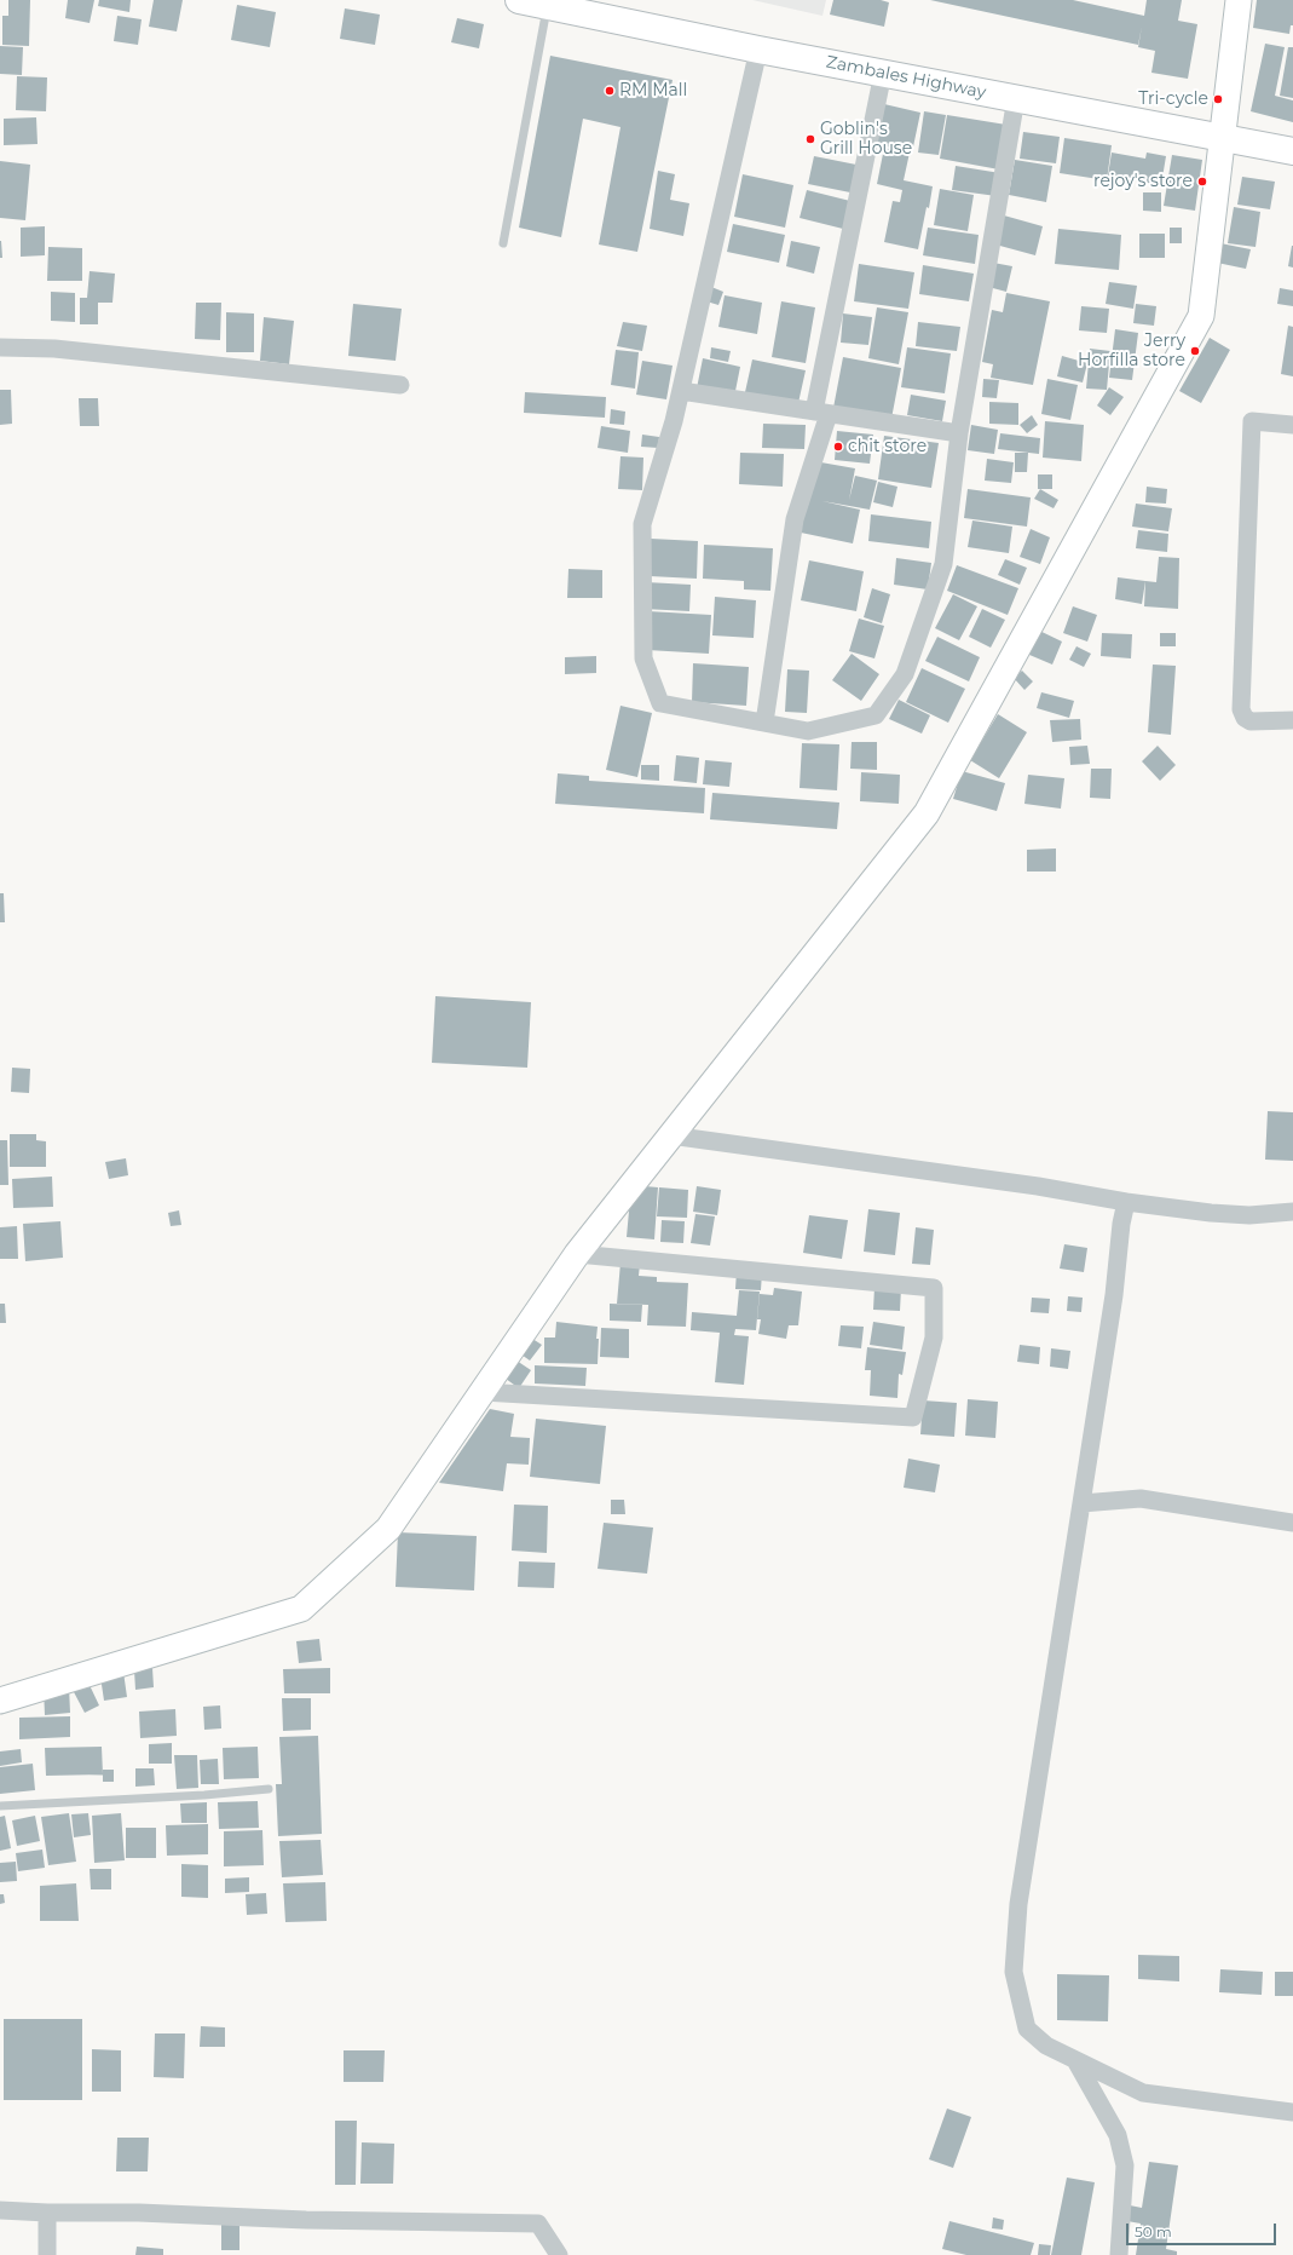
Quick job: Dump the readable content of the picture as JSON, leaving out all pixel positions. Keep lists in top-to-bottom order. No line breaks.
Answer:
{"streets":{"main road":["Zambales Highway"]},"places":["RM Mall","Tri-cycle","Goblin's Grill House","rejoy's store","Jerry Horfilla store","chit store"],"scale_bar":"50 m"}
